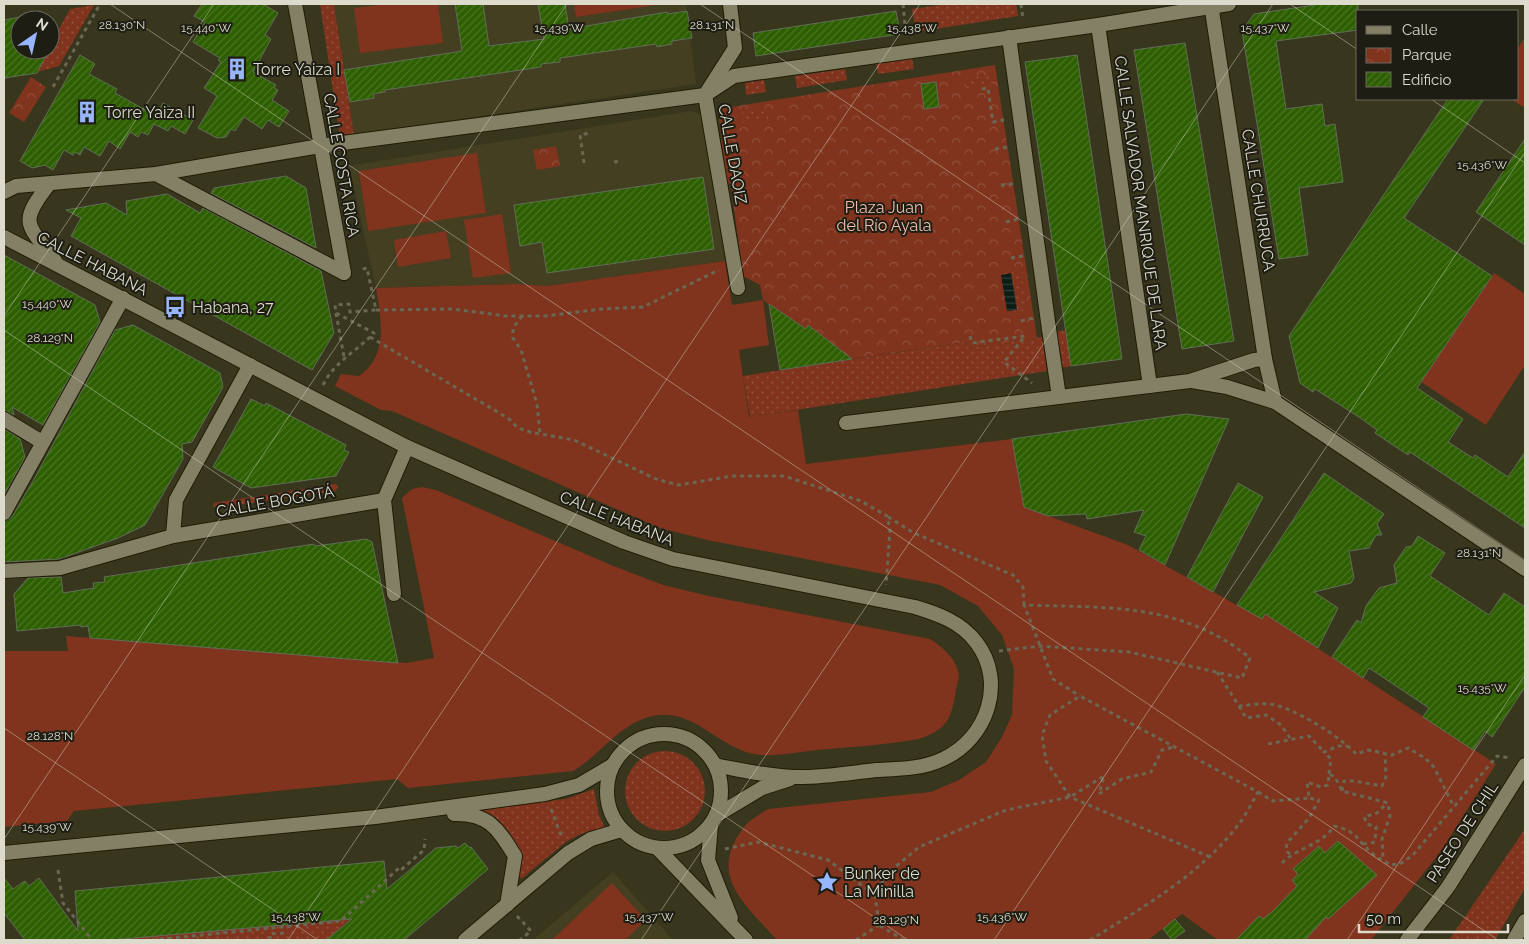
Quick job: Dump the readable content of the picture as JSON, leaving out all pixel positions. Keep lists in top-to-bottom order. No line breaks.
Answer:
{"streets":{"street":["CALLE DAOIZ","CALLE COSTA RICA","CALLE CHURRUCA","CALLE SALVADOR MANRIQUE DE LARA","CALLE HABANA","CALLE BOGOTÁ","PASEO DE CHIL"]},"parks":["Plaza Juan del Río Ayala"],"places":{"building":["Torre Yaiza I","Torre Yaiza II"],"bus stop":["Habana, 27"],"place":["Bunker de La Minilla"]},"legend":["Calle","Parque","Edificio"],"scale_bar":"50 m","north":"top right","coordinates":["28.130°N","28.131°N","15.440°W","15.439°W","15.438°W","15.437°W","15.436°W","28.129°N","15.435°W","28.128°N"]}
